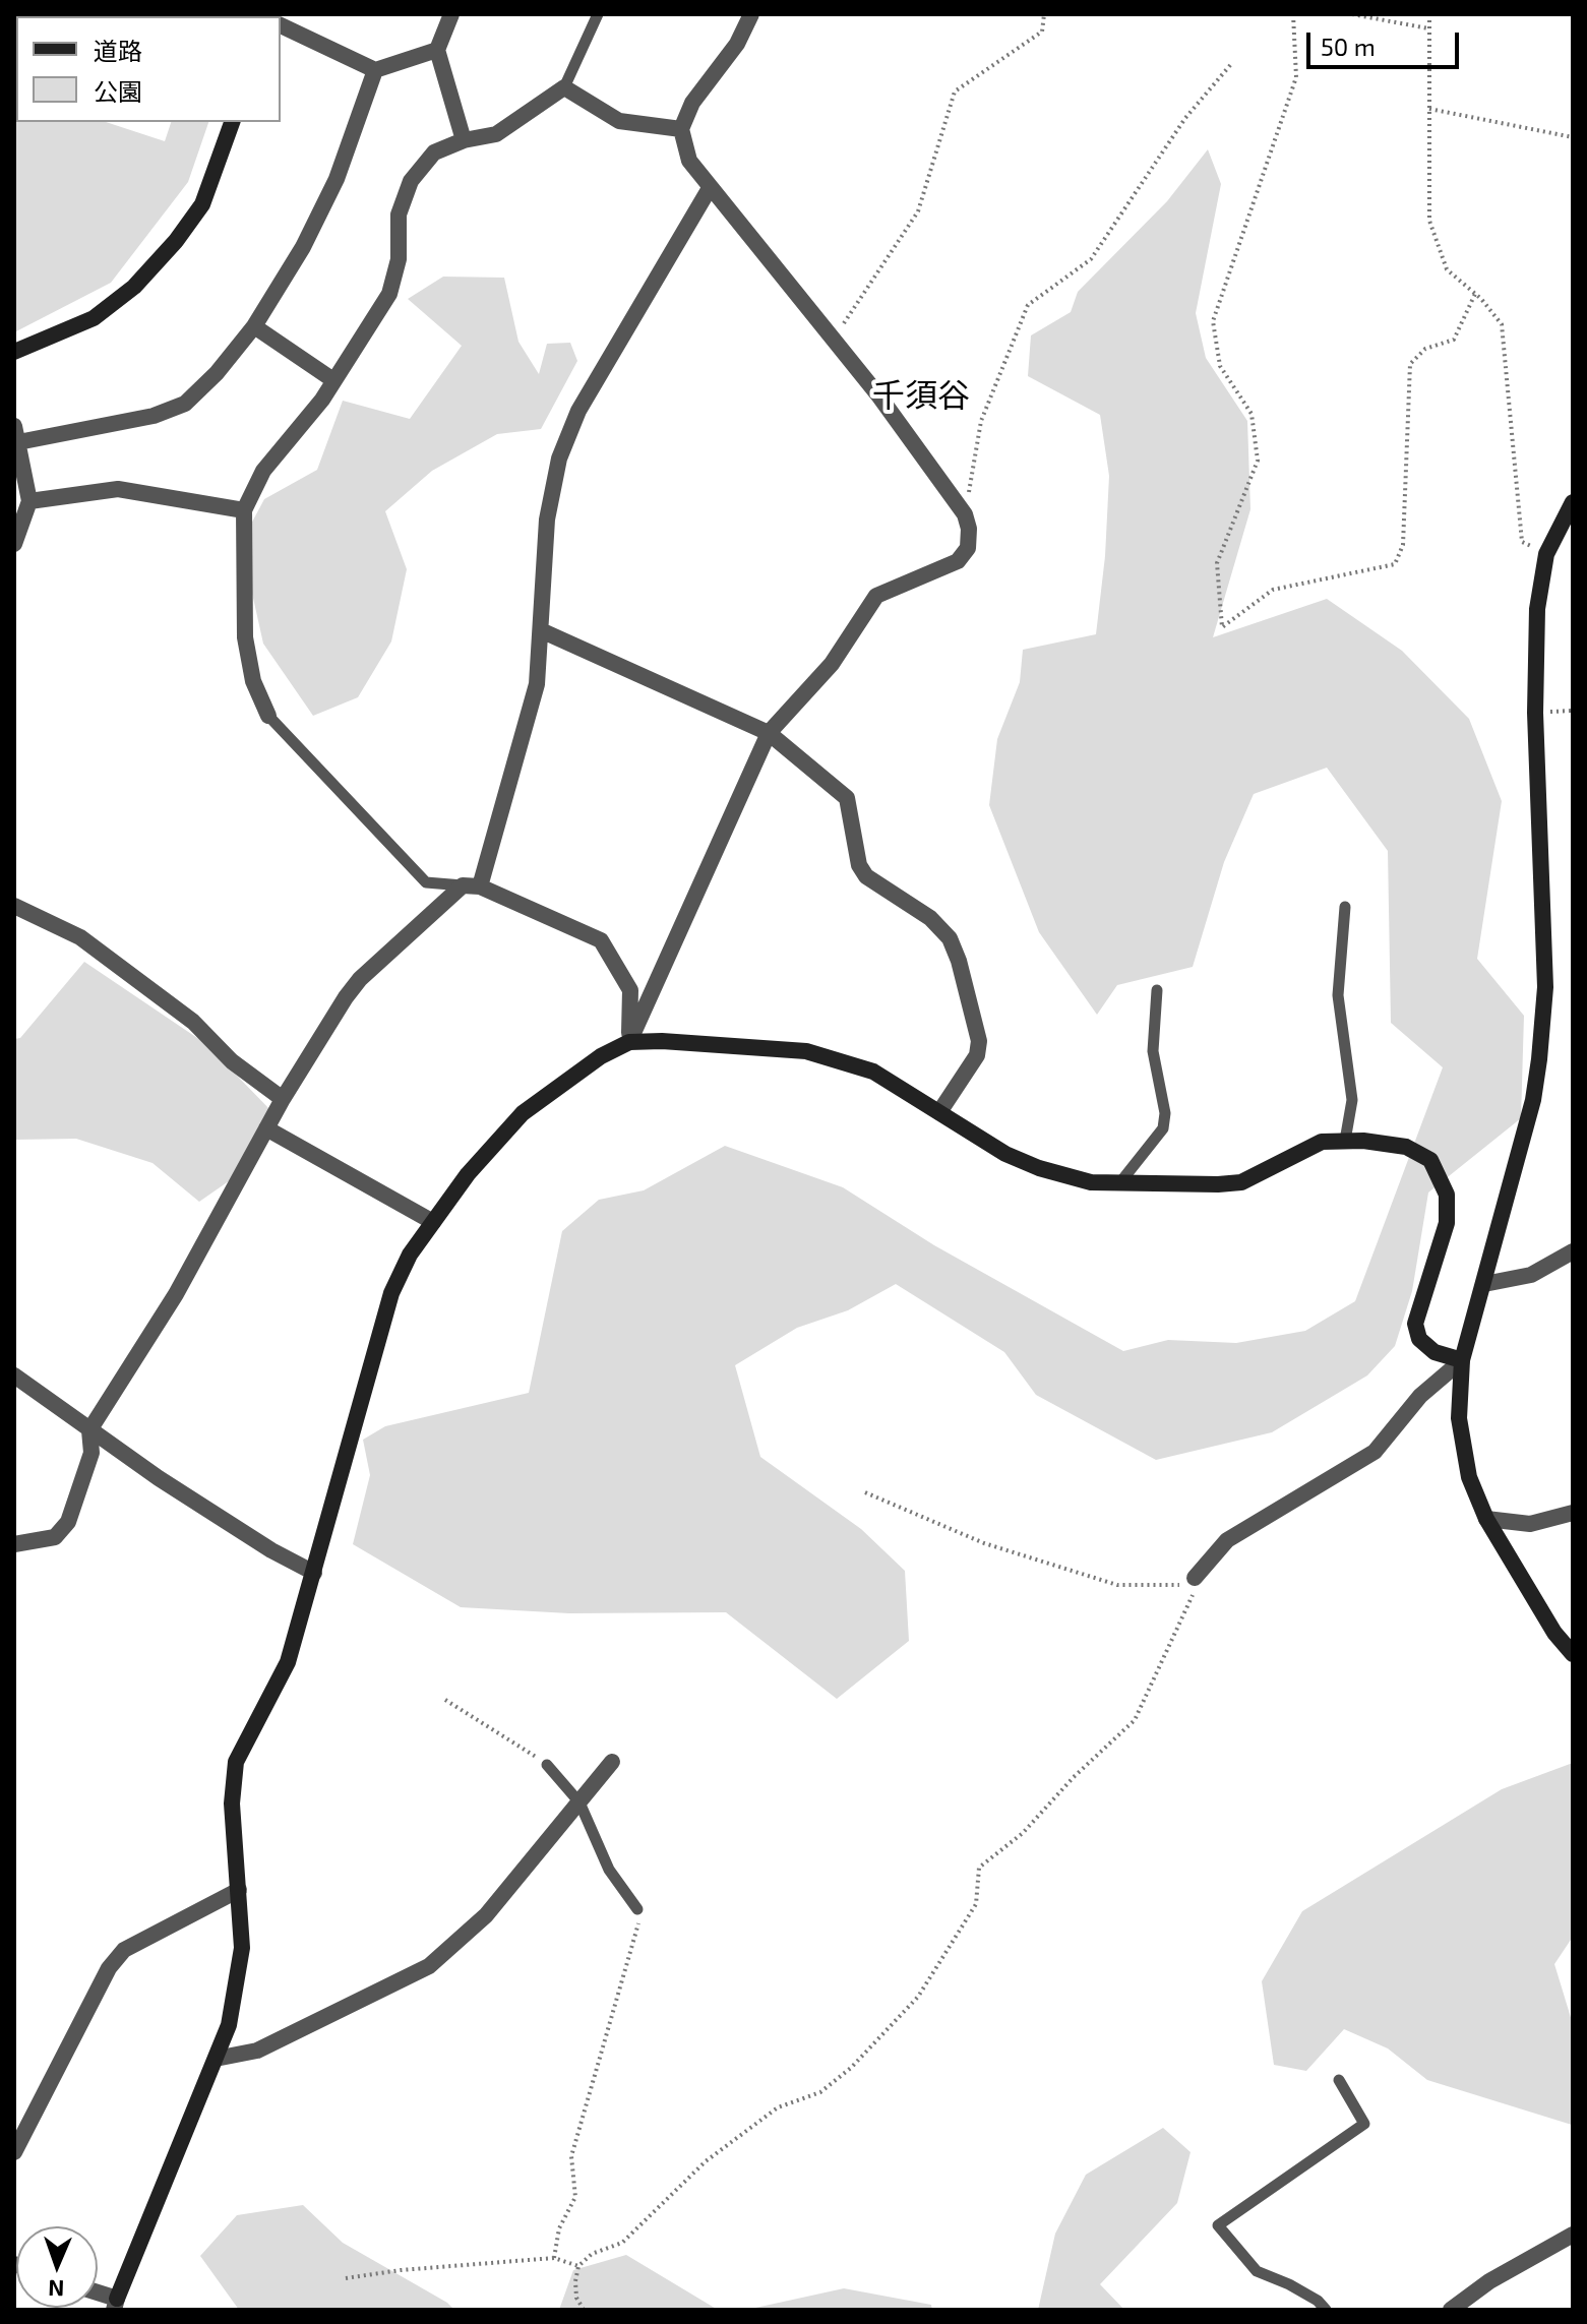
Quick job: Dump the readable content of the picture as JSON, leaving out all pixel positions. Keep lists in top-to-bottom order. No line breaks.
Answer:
{"districts":["千須谷"],"legend":["道路","公園"],"scale_bar":"50 m","north":"bottom"}
